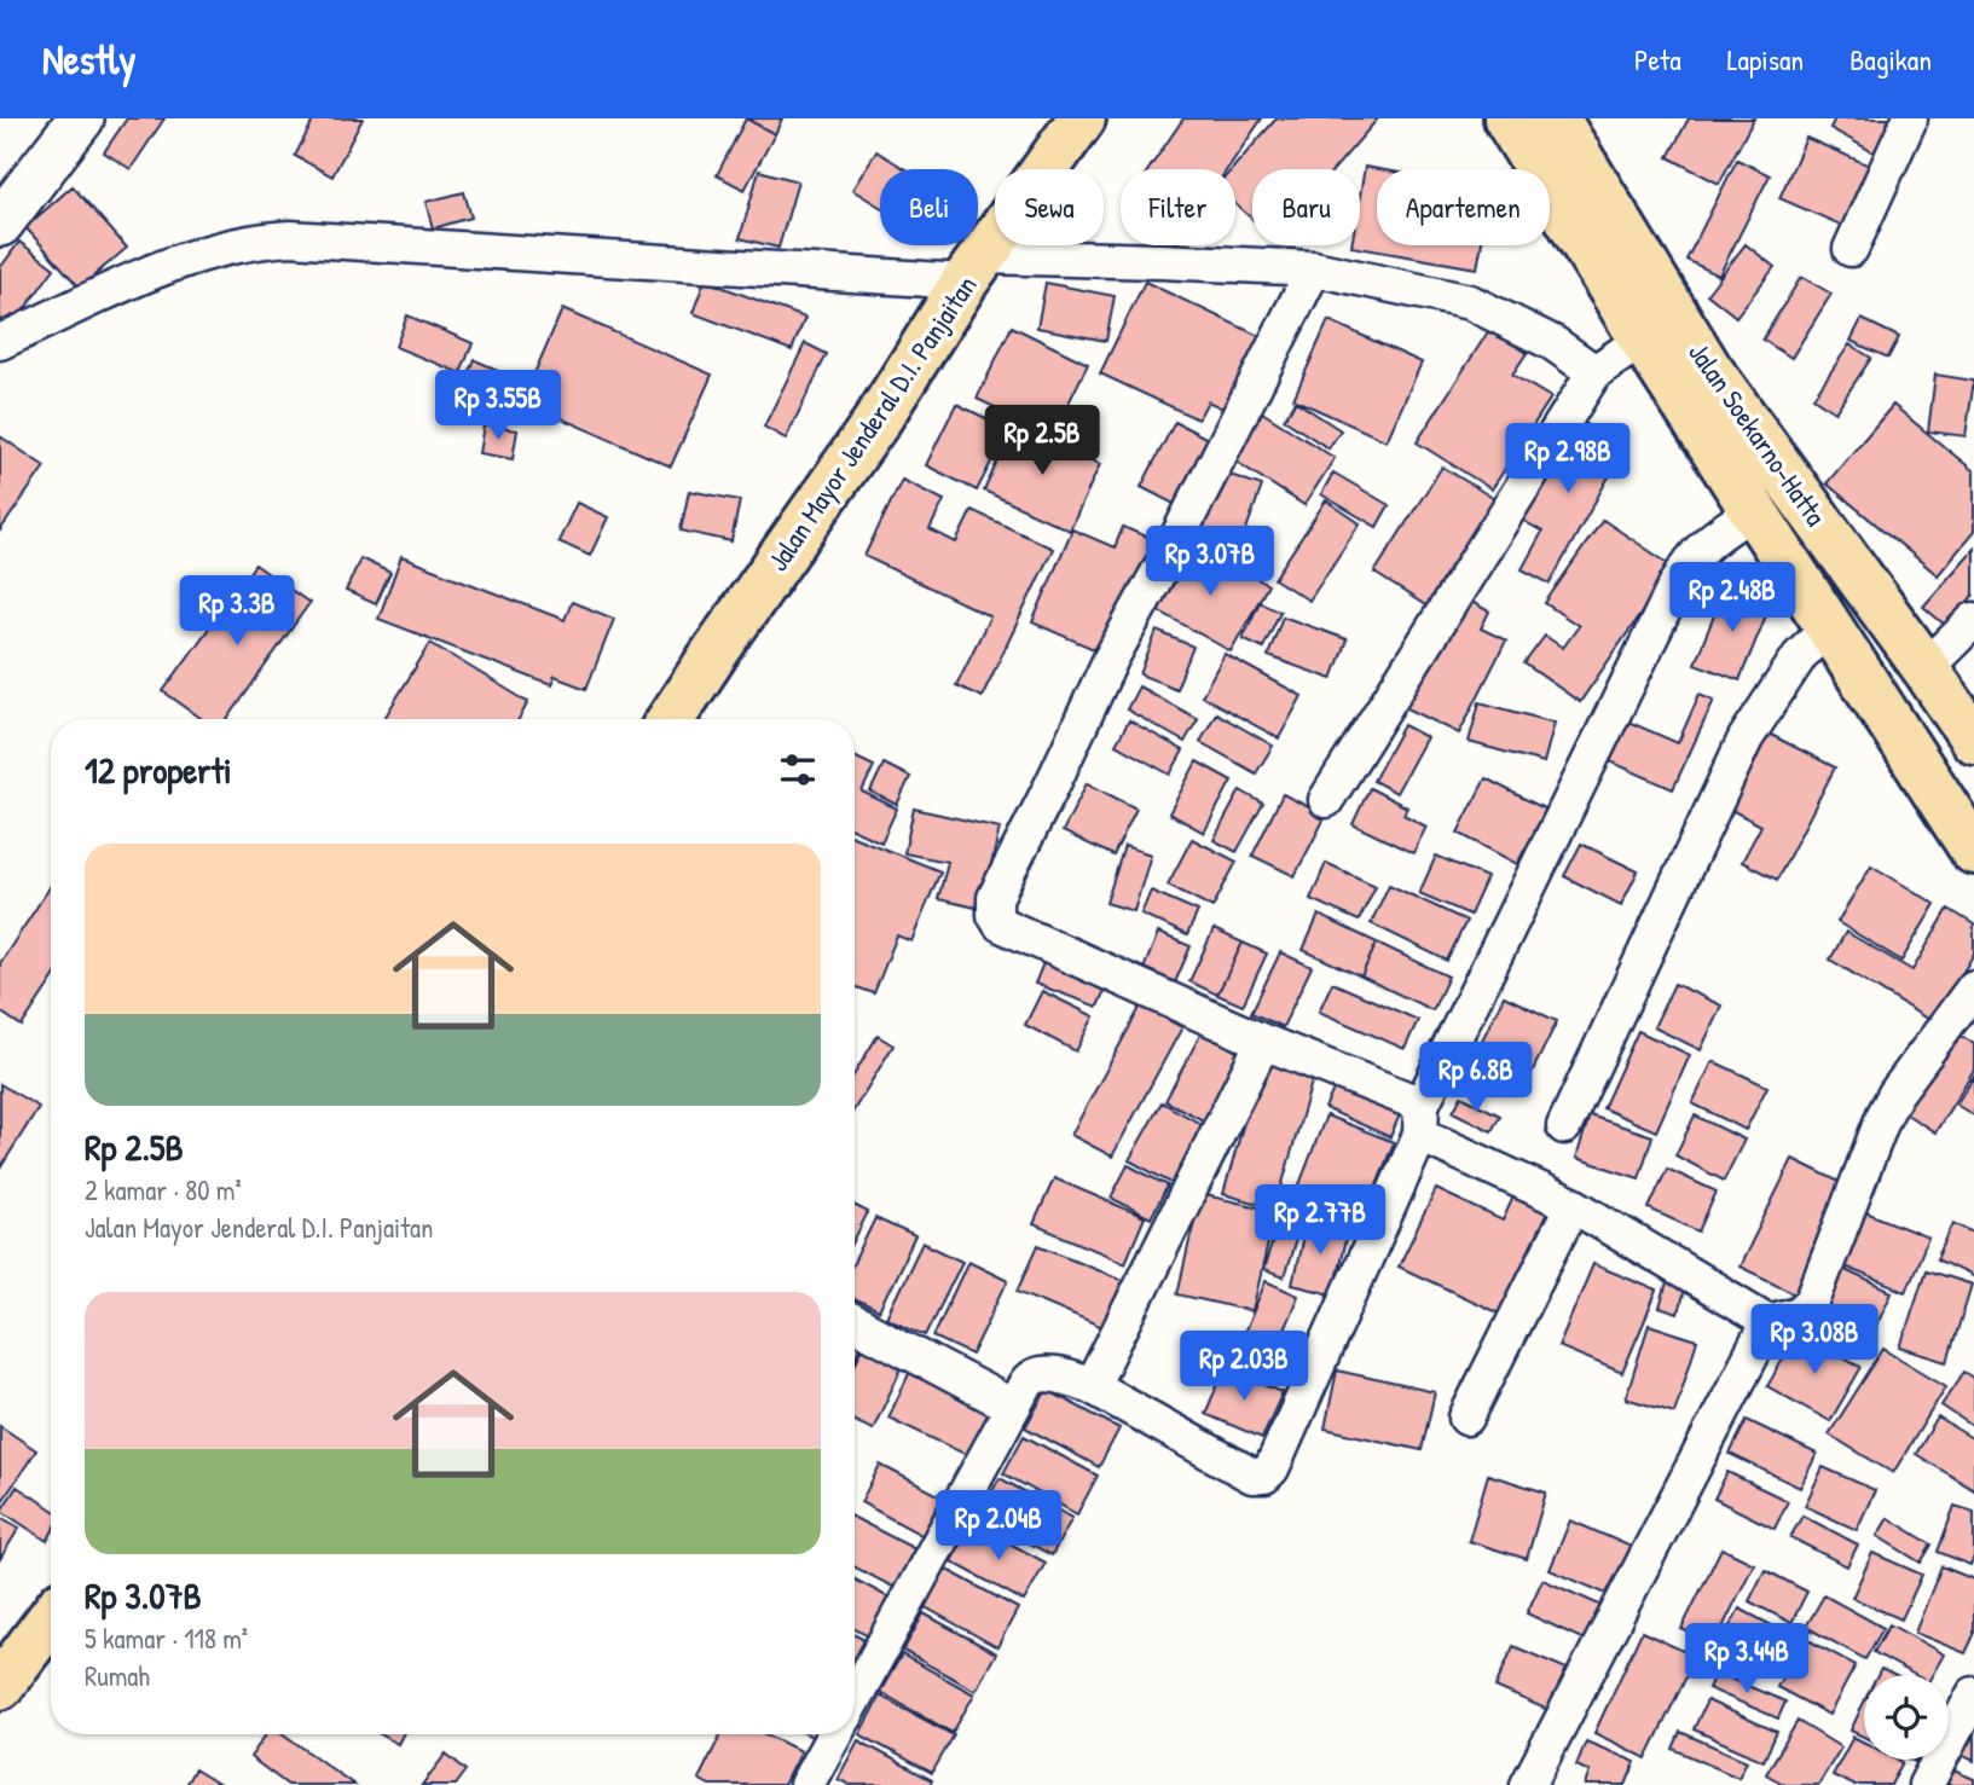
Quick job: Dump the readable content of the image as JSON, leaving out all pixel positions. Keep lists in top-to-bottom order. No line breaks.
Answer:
{"streets":{"highway":["Jalan Mayor Jenderal D.I. Panjaitan","Jalan Soekarno-Hatta"]},"page":{"header":"Nestly","nav":["Peta","Lapisan","Bagikan"],"chip":["Beli","Sewa","Filter","Baru","Apartemen"],"price":["Rp 3.55B","Rp 2.5B","Rp 2.98B","Rp 3.07B","Rp 2.48B","Rp 3.3B","Rp 6.8B","Rp 2.77B","Rp 3.08B","Rp 2.03B","Rp 2.04B","Rp 3.44B"],"heading":"12 properti","list":[{"name":"Rp 2.5B","note":"2 kamar · 80 m² · Jalan Mayor Jenderal D.I. Panjaitan"},{"name":"Rp 3.07B","note":"5 kamar · 118 m² · Rumah"}]}}
